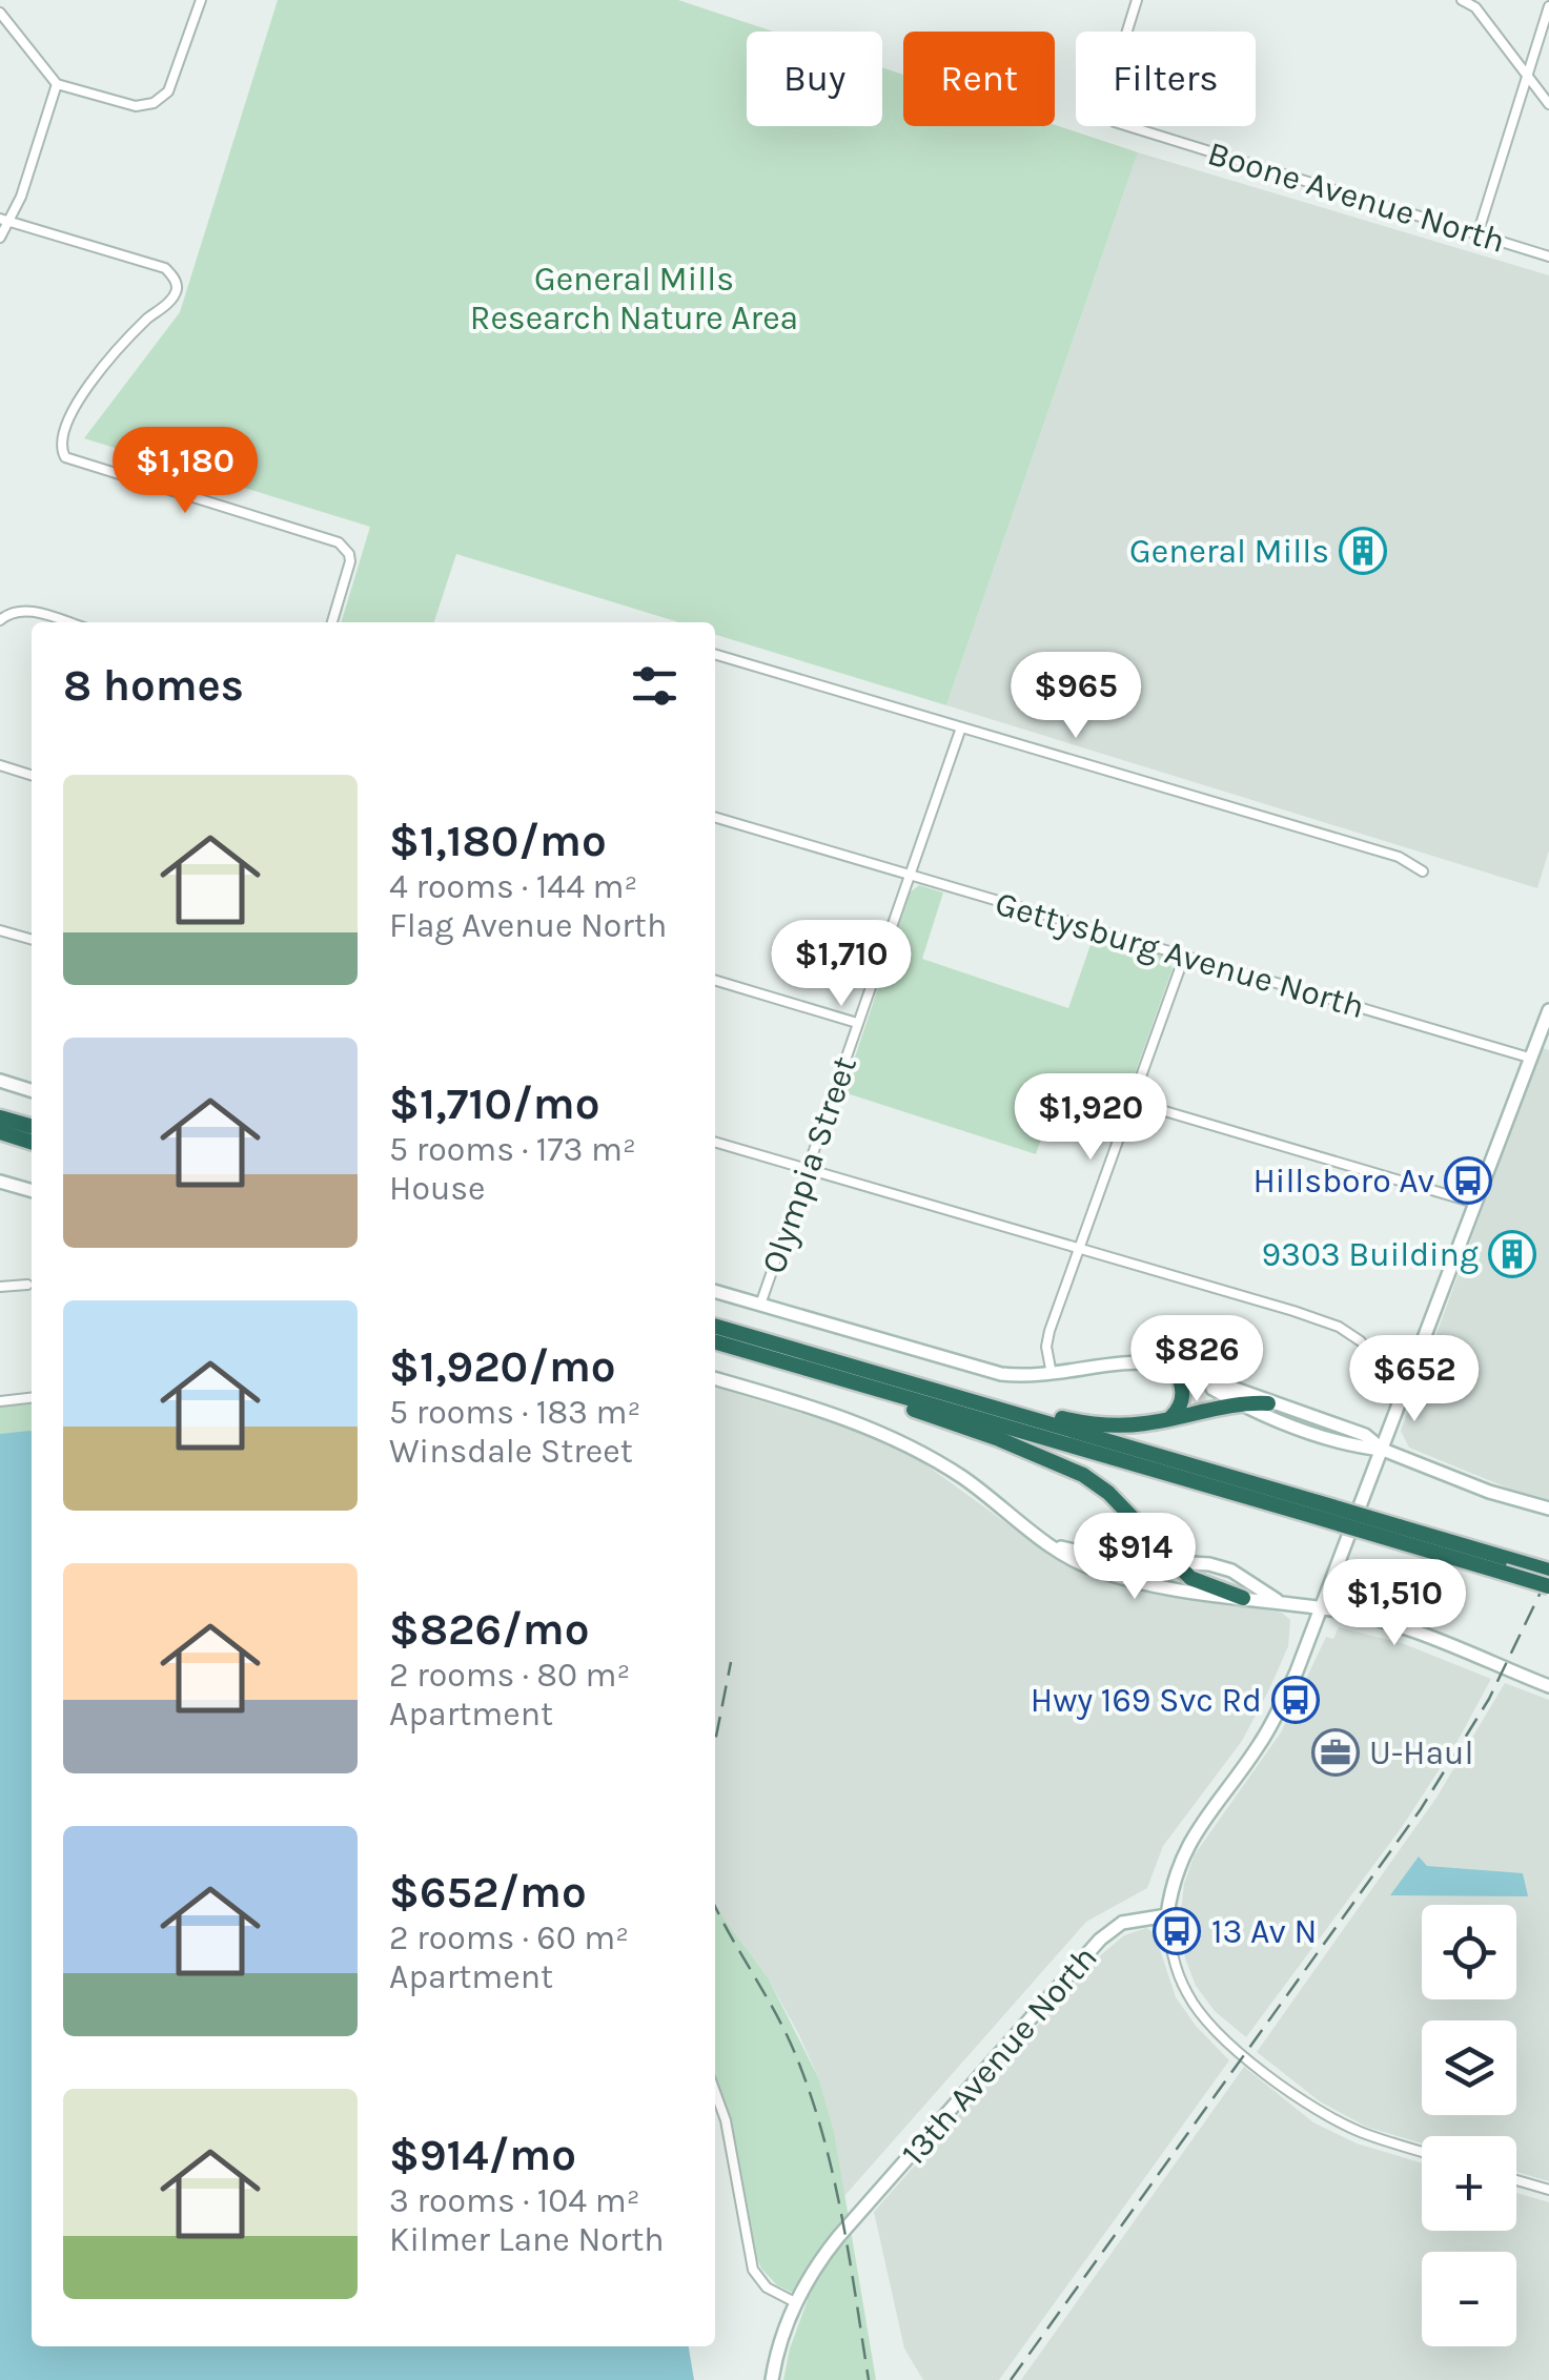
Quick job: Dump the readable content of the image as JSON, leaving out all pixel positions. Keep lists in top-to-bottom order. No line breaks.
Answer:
{"streets":{"street":["Boone Avenue North","Gettysburg Avenue North","Olympia Street","13th Avenue North"]},"crossings":[["Gettysburg Avenue North","Olympia Street"]],"parks":["General Mills Research Nature Area"],"places":{"building":["General Mills","9303 Building"],"bus stop":["Hillsboro Av","Hwy 169 Svc Rd","13 Av N"],"office":["U-Haul"]},"page":{"chip":["Buy","Rent","Filters"],"price":["$1,180","$965","$1,710","$1,920","$826","$652","$914","$1,510"],"heading":"8 homes","list":[{"name":"$1,180/mo","note":"4 rooms · 144 m² · Flag Avenue North"},{"name":"$1,710/mo","note":"5 rooms · 173 m² · House"},{"name":"$1,920/mo","note":"5 rooms · 183 m² · Winsdale Street"},{"name":"$826/mo","note":"2 rooms · 80 m² · Apartment"},{"name":"$652/mo","note":"2 rooms · 60 m² · Apartment"},{"name":"$914/mo","note":"3 rooms · 104 m² · Kilmer Lane North"}],"map_buttons":["+","−"]}}
